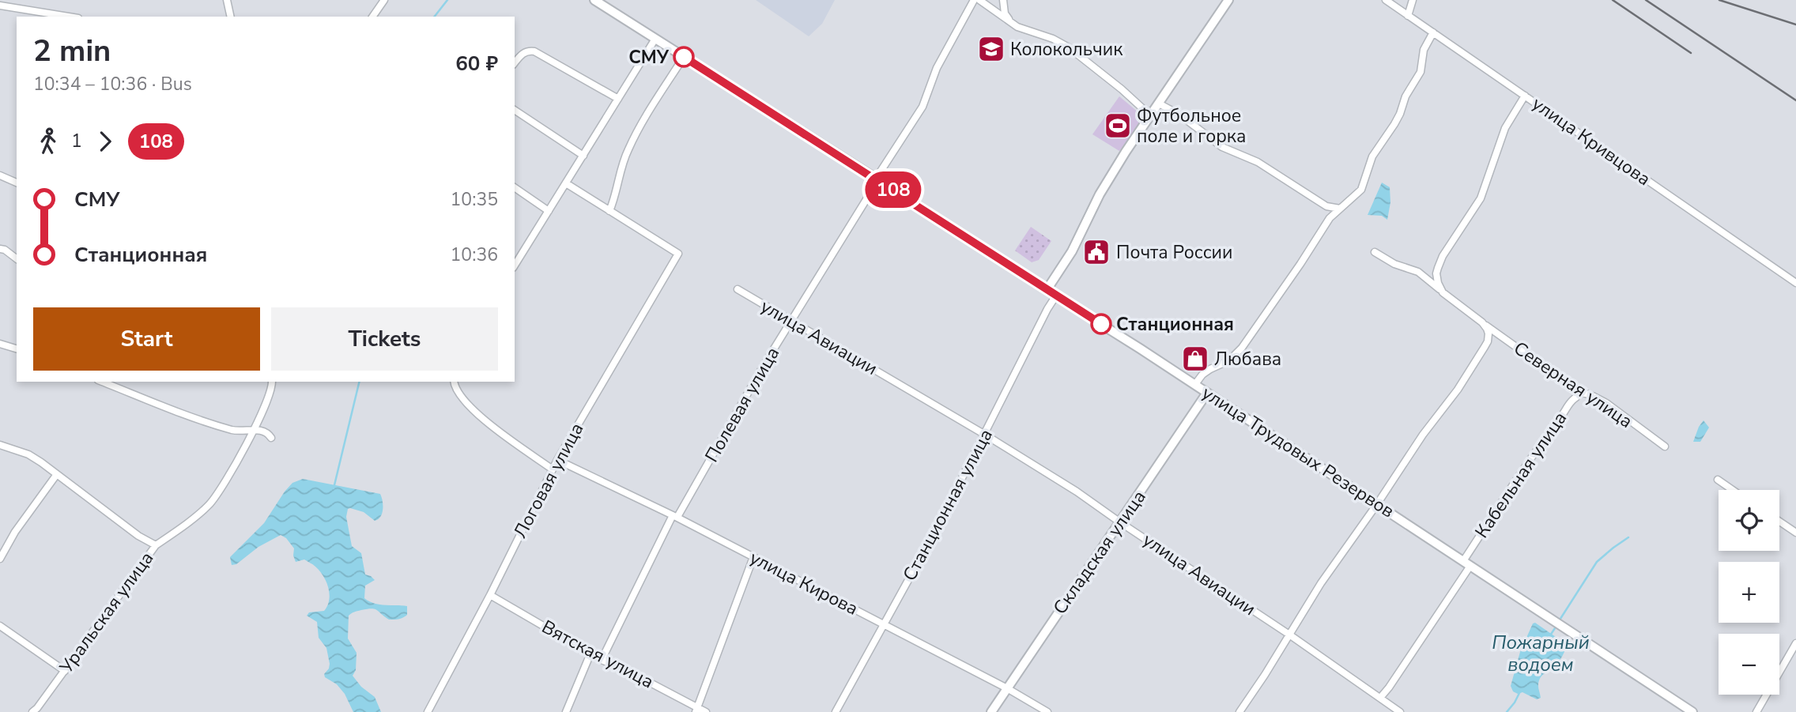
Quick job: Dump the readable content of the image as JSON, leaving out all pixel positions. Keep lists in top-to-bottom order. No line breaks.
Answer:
{"streets":{"main road":["улица Трудовых Резервов","Складская улица"],"street":["улица Кривцова","улица Авиации","Северная улица","Полевая улица","Кабельная улица","Логовая улица","Станционная улица","улица Кирова","Уральская улица","Вятская улица"]},"crossings":[["улица Авиации","Полевая улица"],["улица Авиации","Кабельная улица"],["улица Авиации","Станционная улица"],["улица Авиации","Складская улица"],["Северная улица","Кабельная улица"],["Полевая улица","улица Трудовых Резервов"],["Полевая улица","улица Кирова"],["Полевая улица","Вятская улица"],["улица Трудовых Резервов","Кабельная улица"],["улица Трудовых Резервов","Станционная улица"],["улица Трудовых Резервов","Складская улица"],["Логовая улица","улица Кирова"],["Логовая улица","Вятская улица"],["Станционная улица","улица Кирова"],["Складская улица","улица Кирова"]],"water":["Пожарный водоем"],"places":{"school or university":["Колокольчик"],"other":["СМУ","Станционная"],"sports":["Футбольное поле и горка"],"public building":["Почта России"],"shop":["Любава"]},"lines":["bus line 108"],"page":{"on_map":"108","heading":["2 min","10:34 – 10:36 · Bus","60 ₽"],"legs":["1","108"],"list":[{"name":"СМУ","value":"10:35"},{"name":"Станционная","value":"10:36"}],"buttons":["Start","Tickets"],"map_buttons":["+","−"]}}
